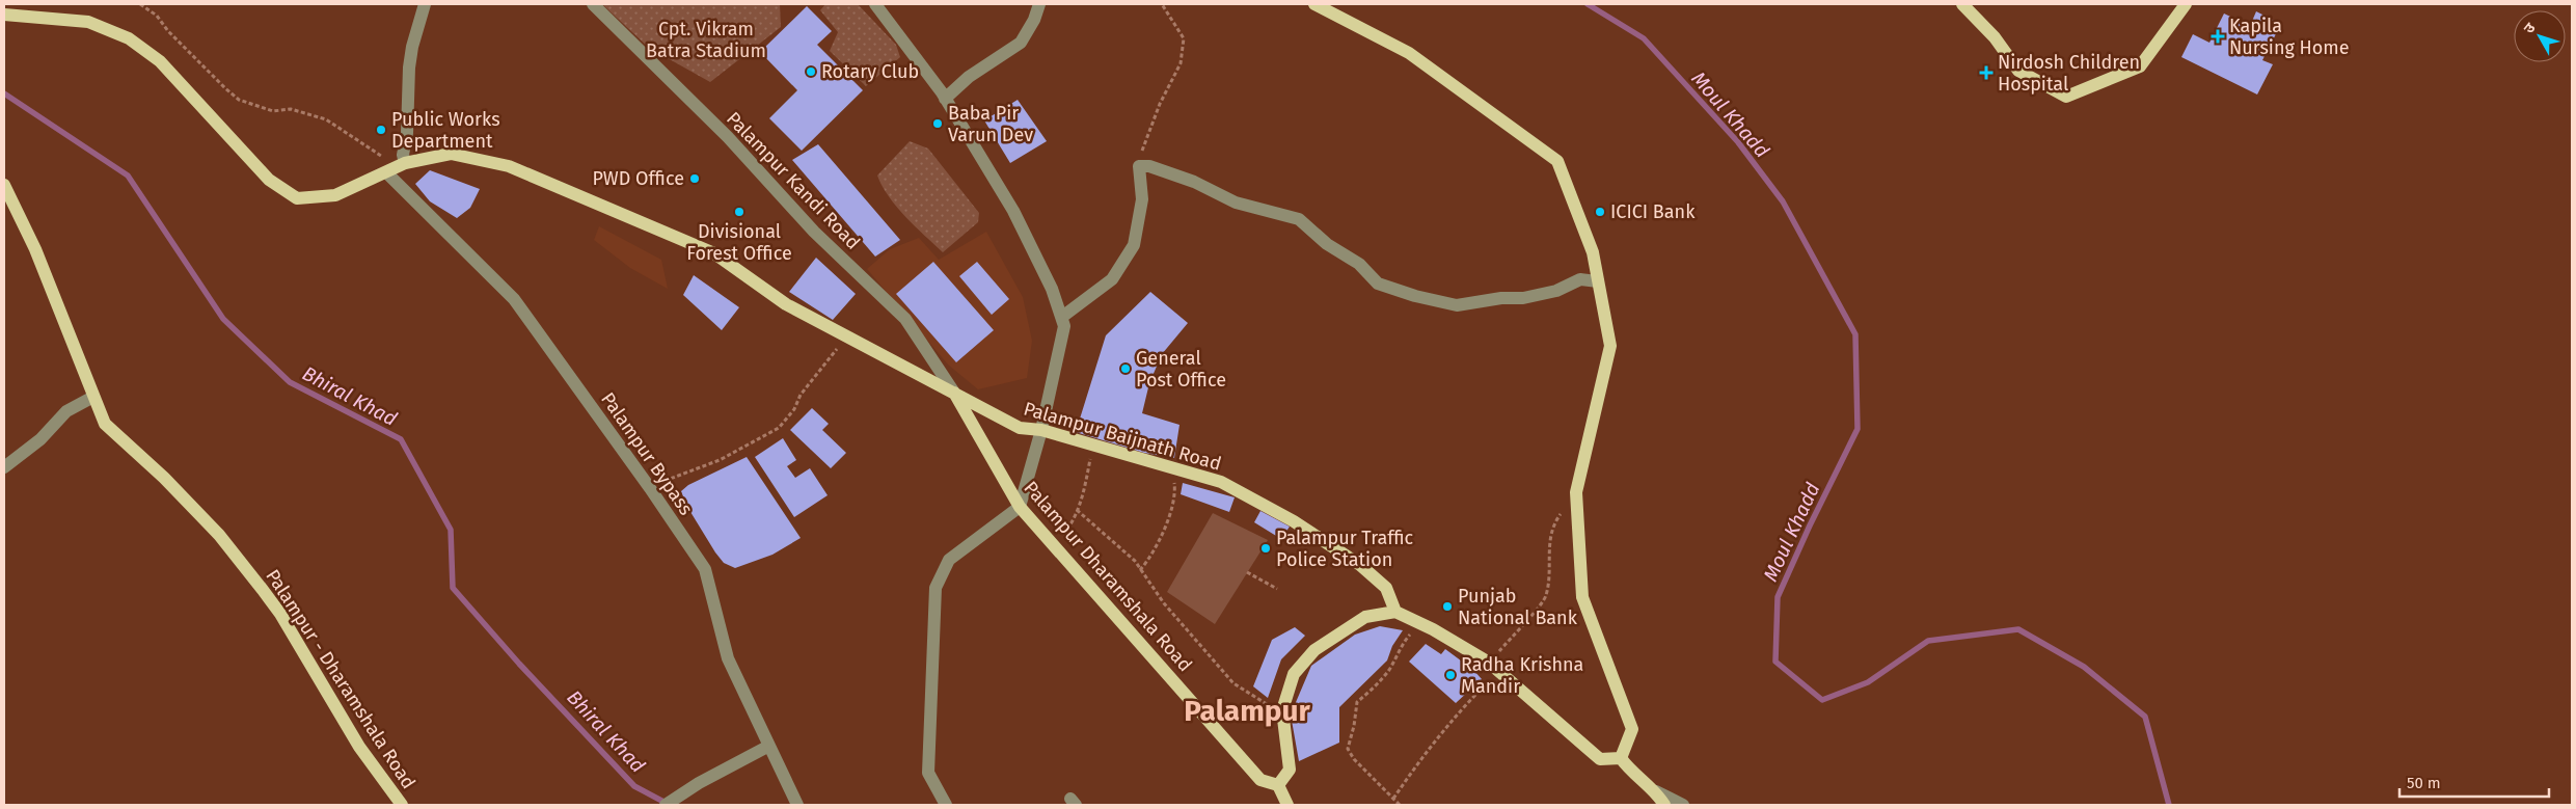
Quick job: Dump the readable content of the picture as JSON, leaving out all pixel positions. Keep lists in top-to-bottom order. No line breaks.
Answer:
{"streets":{"main road":["Palampur Baijnath Road","Palampur Dharamshala Road","Palampur - Dharamshala Road"],"street":["Palampur Kandi Road","Palampur Bypass"]},"crossings":[["Palampur Kandi Road","Palampur Baijnath Road"],["Palampur Kandi Road","Palampur Dharamshala Road"],["Palampur Baijnath Road","Palampur Bypass"],["Palampur Baijnath Road","Palampur Dharamshala Road"]],"districts":["Palampur"],"water":["Moul Khadd","Bhiral Khad"],"parks":["Cpt. Vikram Batra Stadium"],"places":{"health":["Kapila Nursing Home","Nirdosh Children Hospital"],"other":["Rotary Club","Baba Pir Varun Dev","Public Works Department","PWD Office","Divisional Forest Office","ICICI Bank","General Post Office","Palampur Traffic Police Station","Punjab National Bank","Radha Krishna Mandir"]},"scale_bar":"50 m","north":"top left"}
